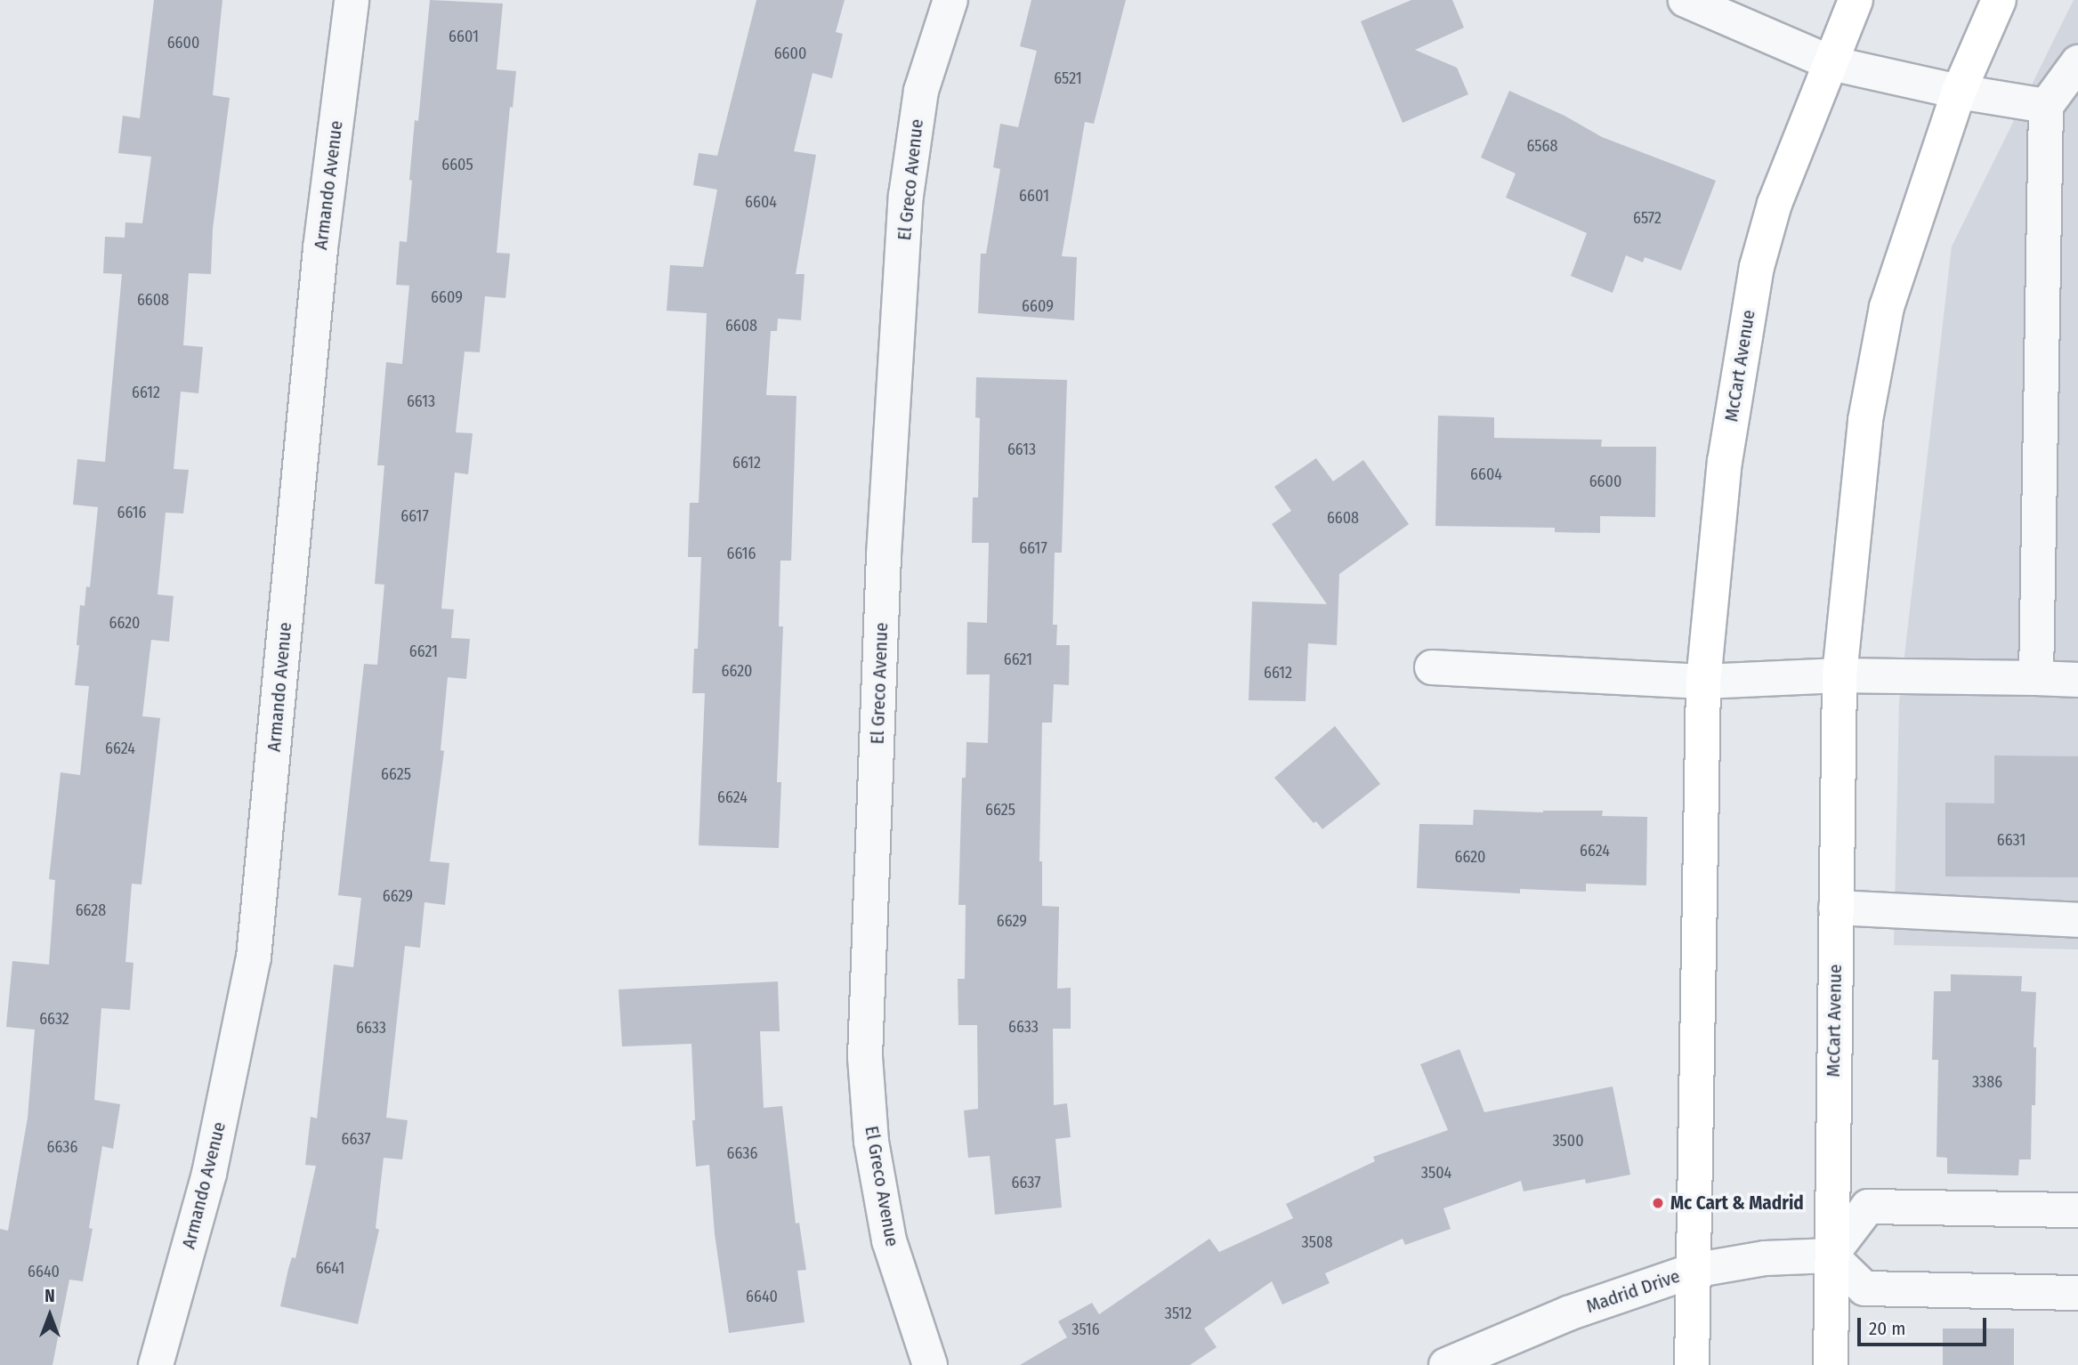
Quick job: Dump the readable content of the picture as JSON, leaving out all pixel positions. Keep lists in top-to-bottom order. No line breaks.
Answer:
{"streets":{"main road":["McCart Avenue"],"street":["El Greco Avenue","Armando Avenue","Madrid Drive"]},"crossings":[["McCart Avenue","Madrid Drive"]],"places":["Mc Cart & Madrid"],"house_numbers":["6601","6600","6600","6521","6568","6605","6601","6604","6572","6609","6608","6609","6608","6612","6613","6613","6612","6604","6600","6616","6617","6608","6617","6616","6620","6621","6621","6620","6612","6624","6625","6624","6625","6631","6624","6620","6629","6628","6629","6632","6633","6633","3386","6637","3500","6636","6636","3504","6637","3508","6641","6640","6640","3512","3516"],"scale_bar":"20 m","north":"top"}
